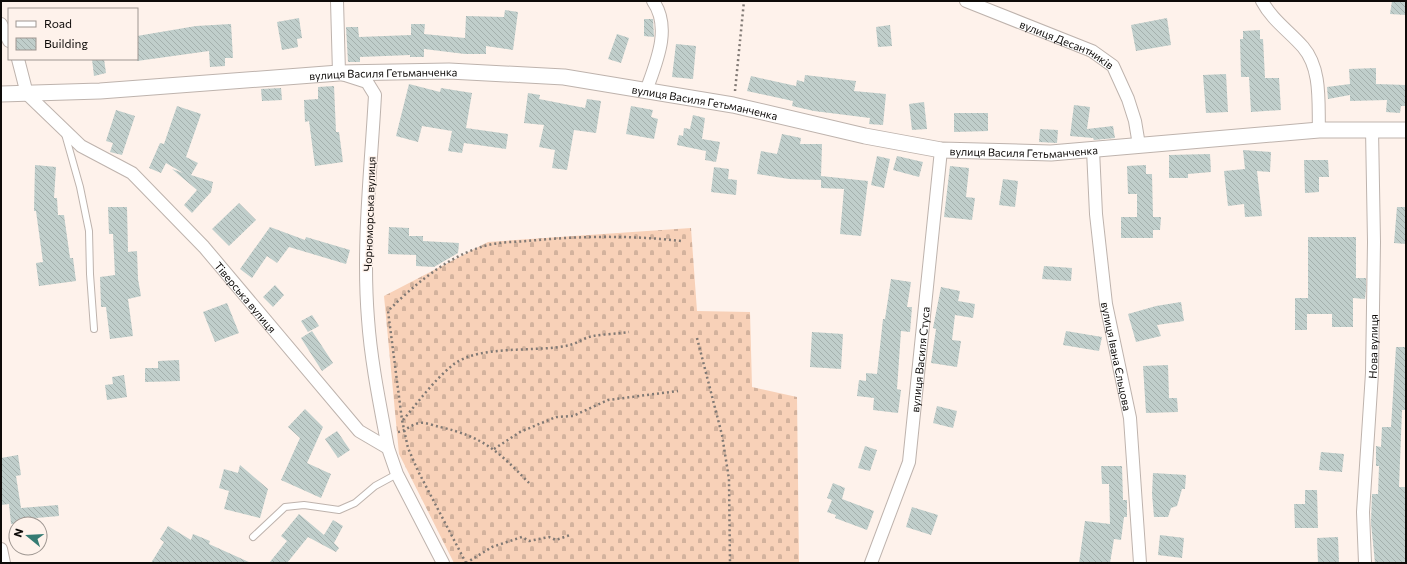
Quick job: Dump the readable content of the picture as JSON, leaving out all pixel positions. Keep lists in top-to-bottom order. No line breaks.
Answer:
{"streets":{"street":["вулиця Десантників","вулиця Василя Гетьманченка","Чорноморська вулиця","Тіверська вулиця","Нова вулиця","вулиця Івана Єльцова","вулиця Василя Стуса"]},"crossings":[["вулиця Десантників","вулиця Василя Гетьманченка"],["вулиця Василя Гетьманченка","Чорноморська вулиця"],["вулиця Василя Гетьманченка","Тіверська вулиця"],["вулиця Василя Гетьманченка","Нова вулиця"],["вулиця Василя Гетьманченка","вулиця Івана Єльцова"],["вулиця Василя Гетьманченка","вулиця Василя Стуса"],["Чорноморська вулиця","Тіверська вулиця"]],"legend":["Road","Building"],"north":"left"}
